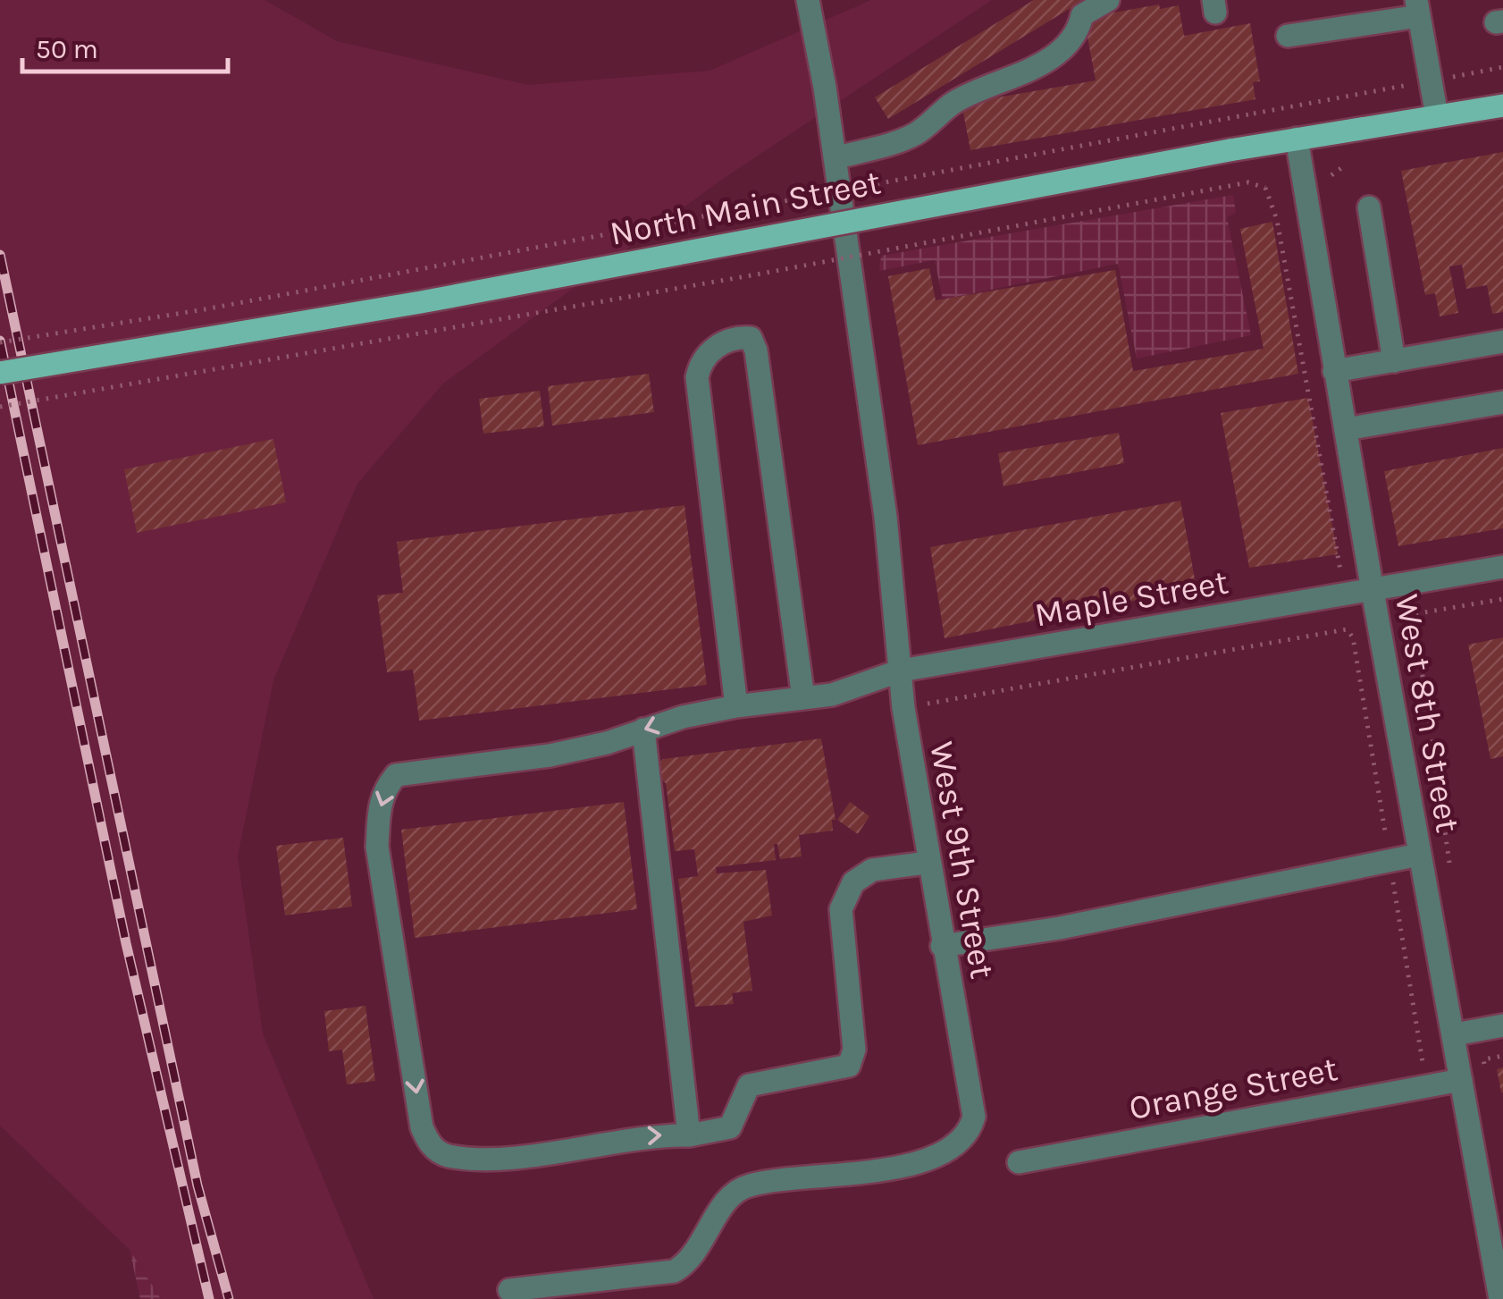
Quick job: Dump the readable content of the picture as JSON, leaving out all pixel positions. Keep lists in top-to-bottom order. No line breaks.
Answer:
{"streets":{"main road":["North Main Street"],"street":["Maple Street","West 8th Street","West 9th Street","Orange Street"]},"crossings":[["North Main Street","West 8th Street"],["Maple Street","West 8th Street"],["Maple Street","West 9th Street"],["West 8th Street","Orange Street"]],"scale_bar":"50 m"}
